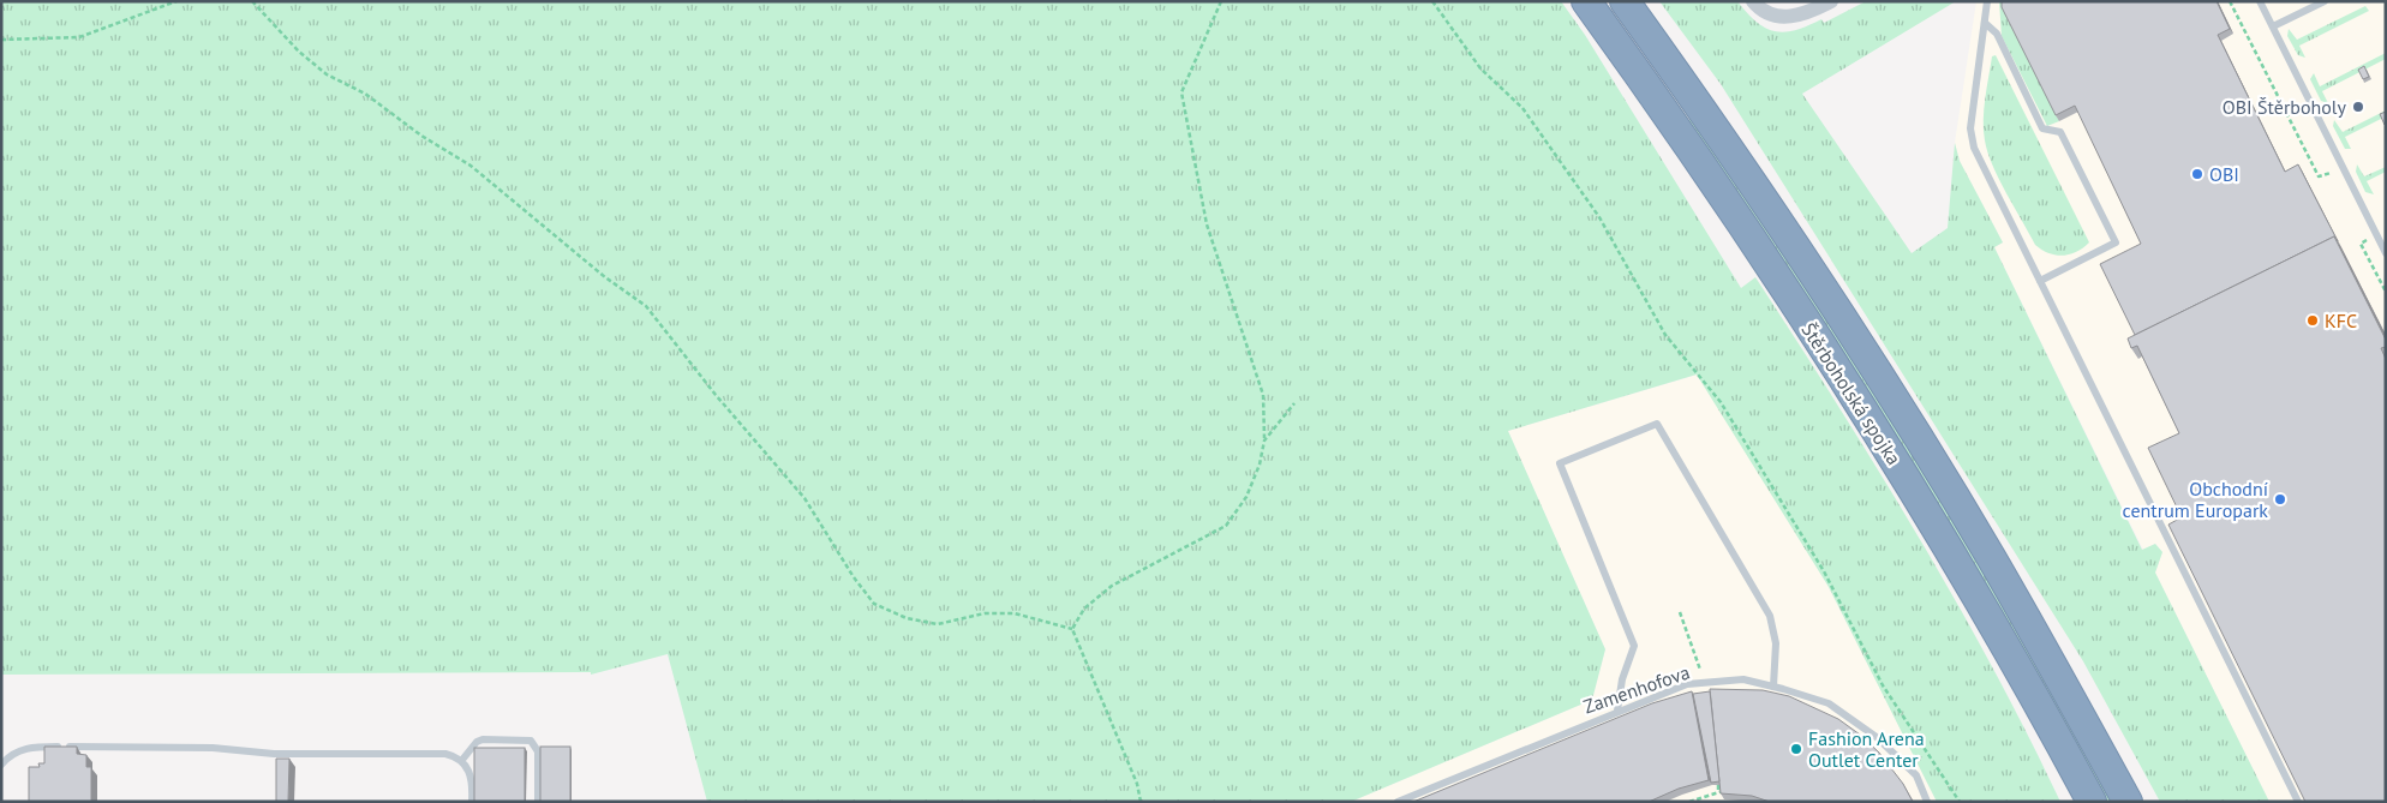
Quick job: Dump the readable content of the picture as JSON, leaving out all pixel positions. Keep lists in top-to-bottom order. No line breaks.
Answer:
{"streets":{"highway":["Štěrboholská spojka"],"lane":["Zamenhofova"]},"places":["OBI Štěrboholy","OBI","KFC","Obchodní centrum Europark","Fashion Arena Outlet Center"]}
